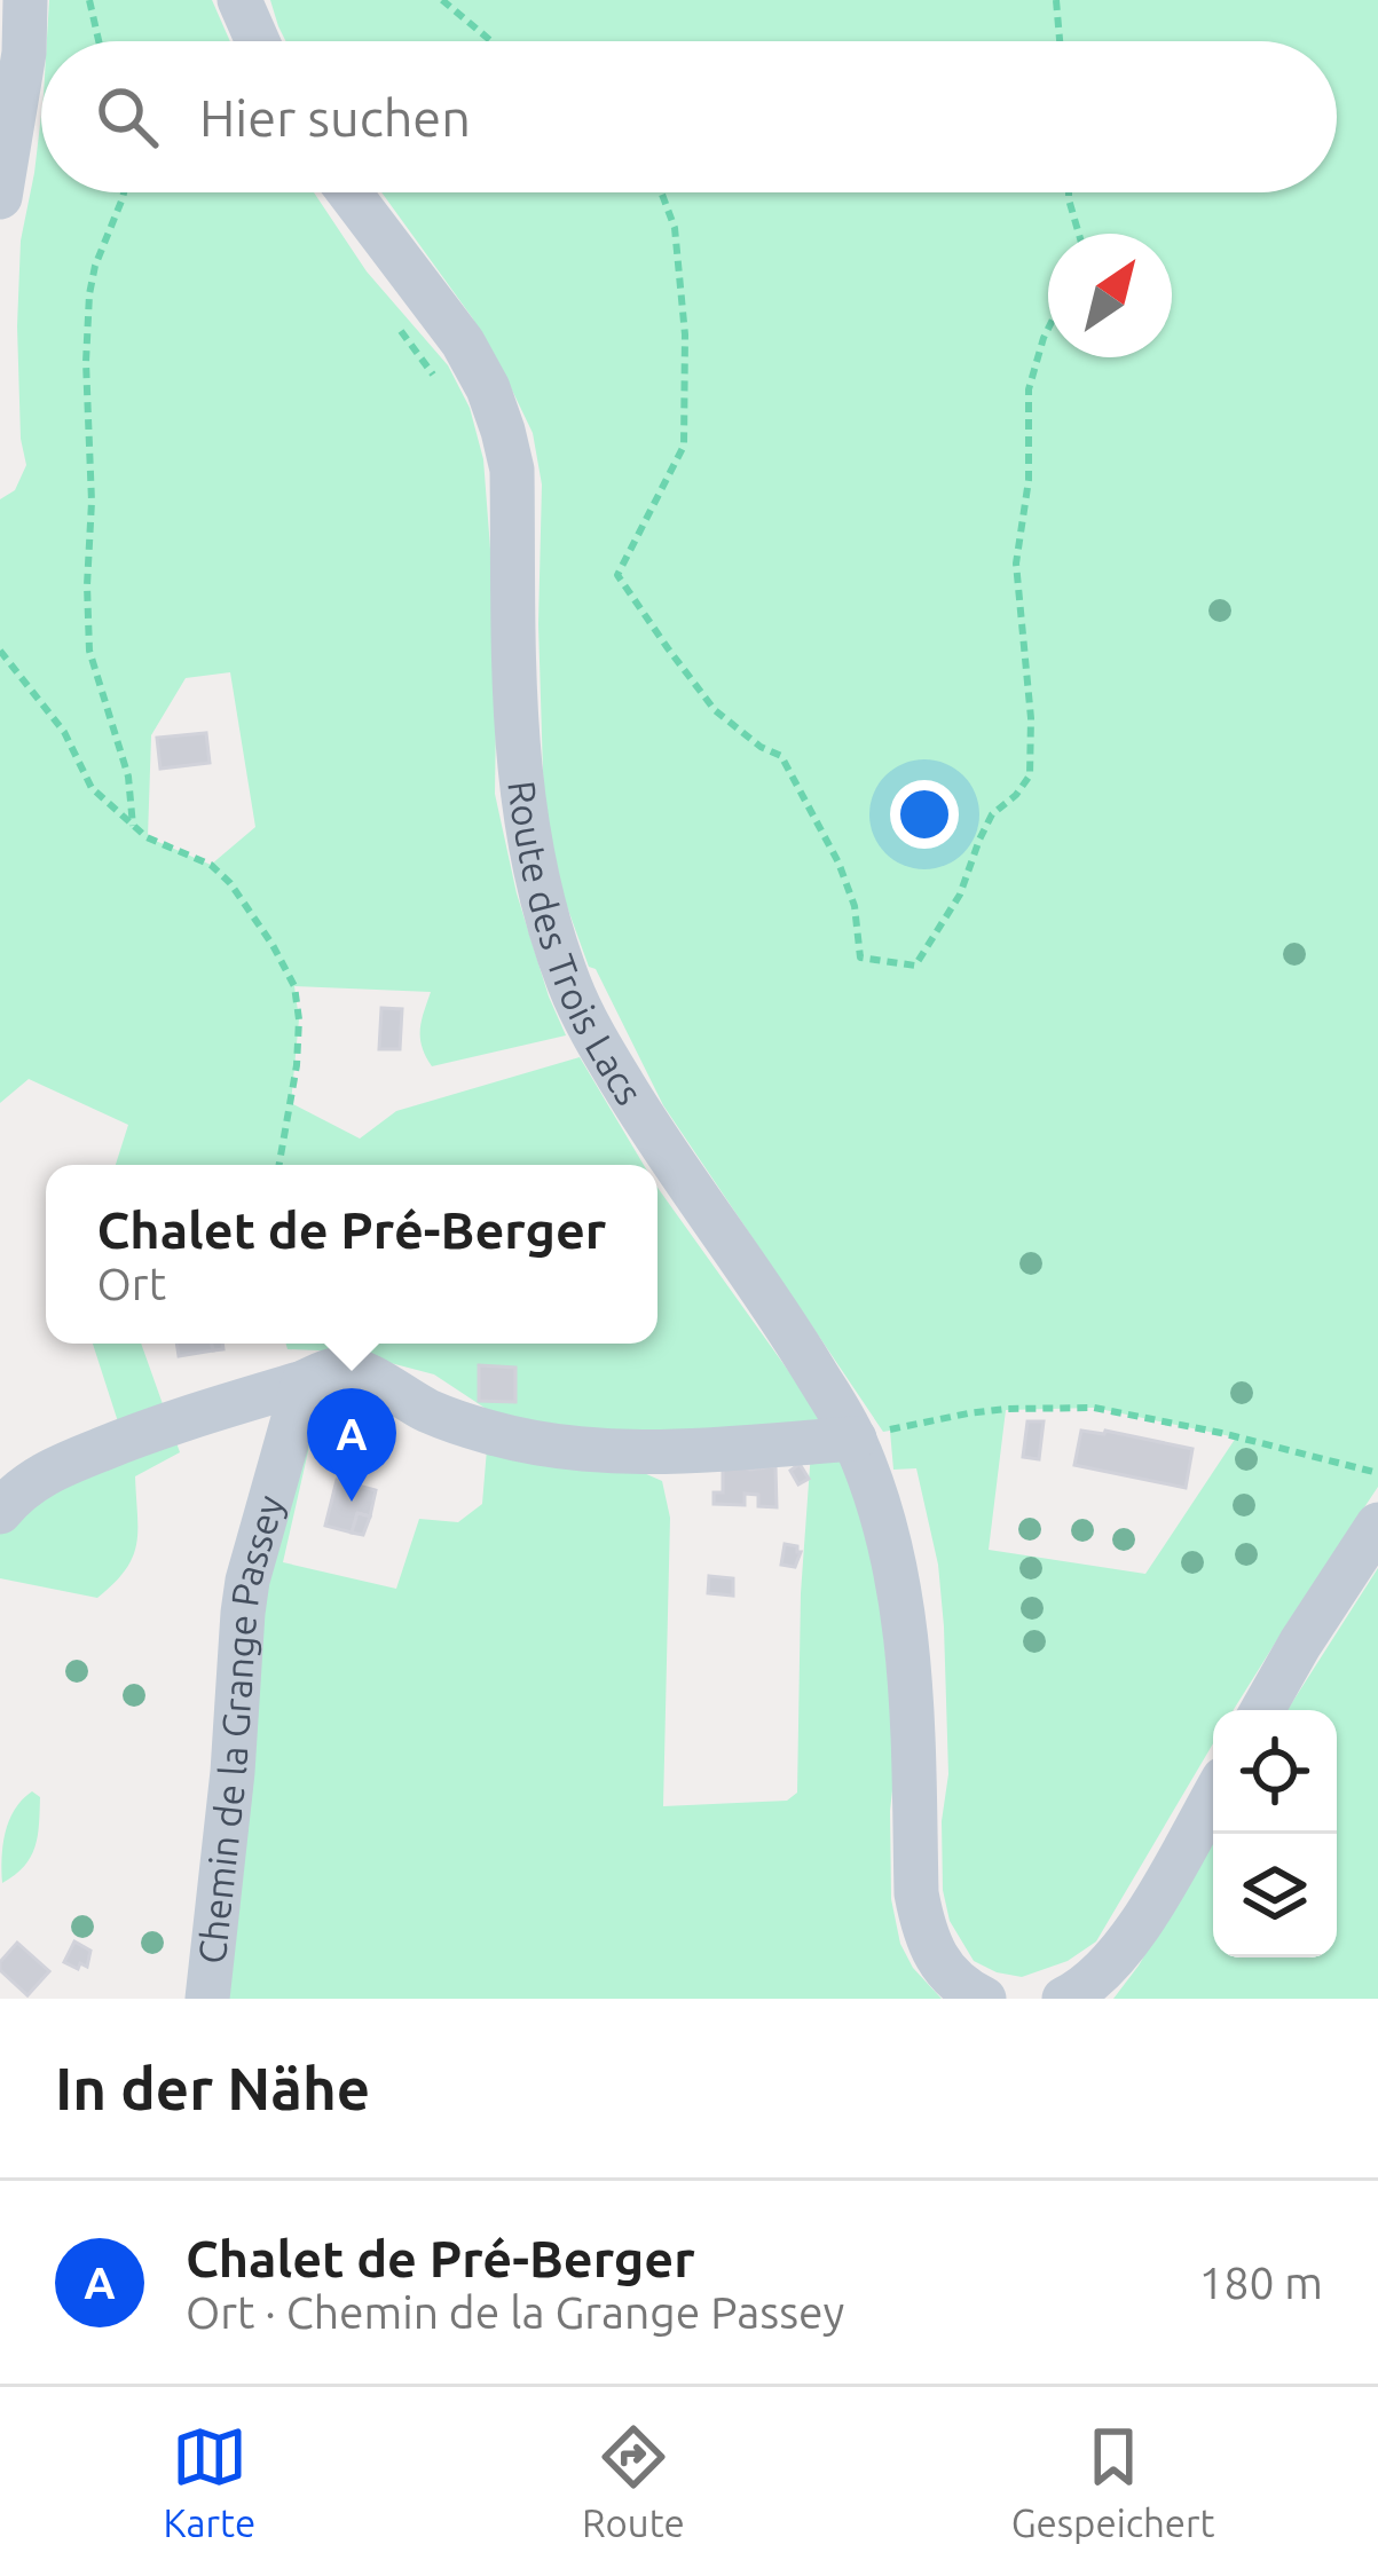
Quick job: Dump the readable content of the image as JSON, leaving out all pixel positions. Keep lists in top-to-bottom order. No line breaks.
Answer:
{"streets":{"street":["Route des Trois Lacs","Chemin de la Grange Passey"]},"north":"top right","page":{"search":"Hier suchen","popup":["Chalet de Pré-Berger","Ort"],"pins":"A","heading":"In der Nähe","list":[{"mark":"A","name":"Chalet de Pré-Berger","note":"Ort · Chemin de la Grange Passey","value":"180 m"}],"nav":["Karte","Route","Gespeichert"]}}
